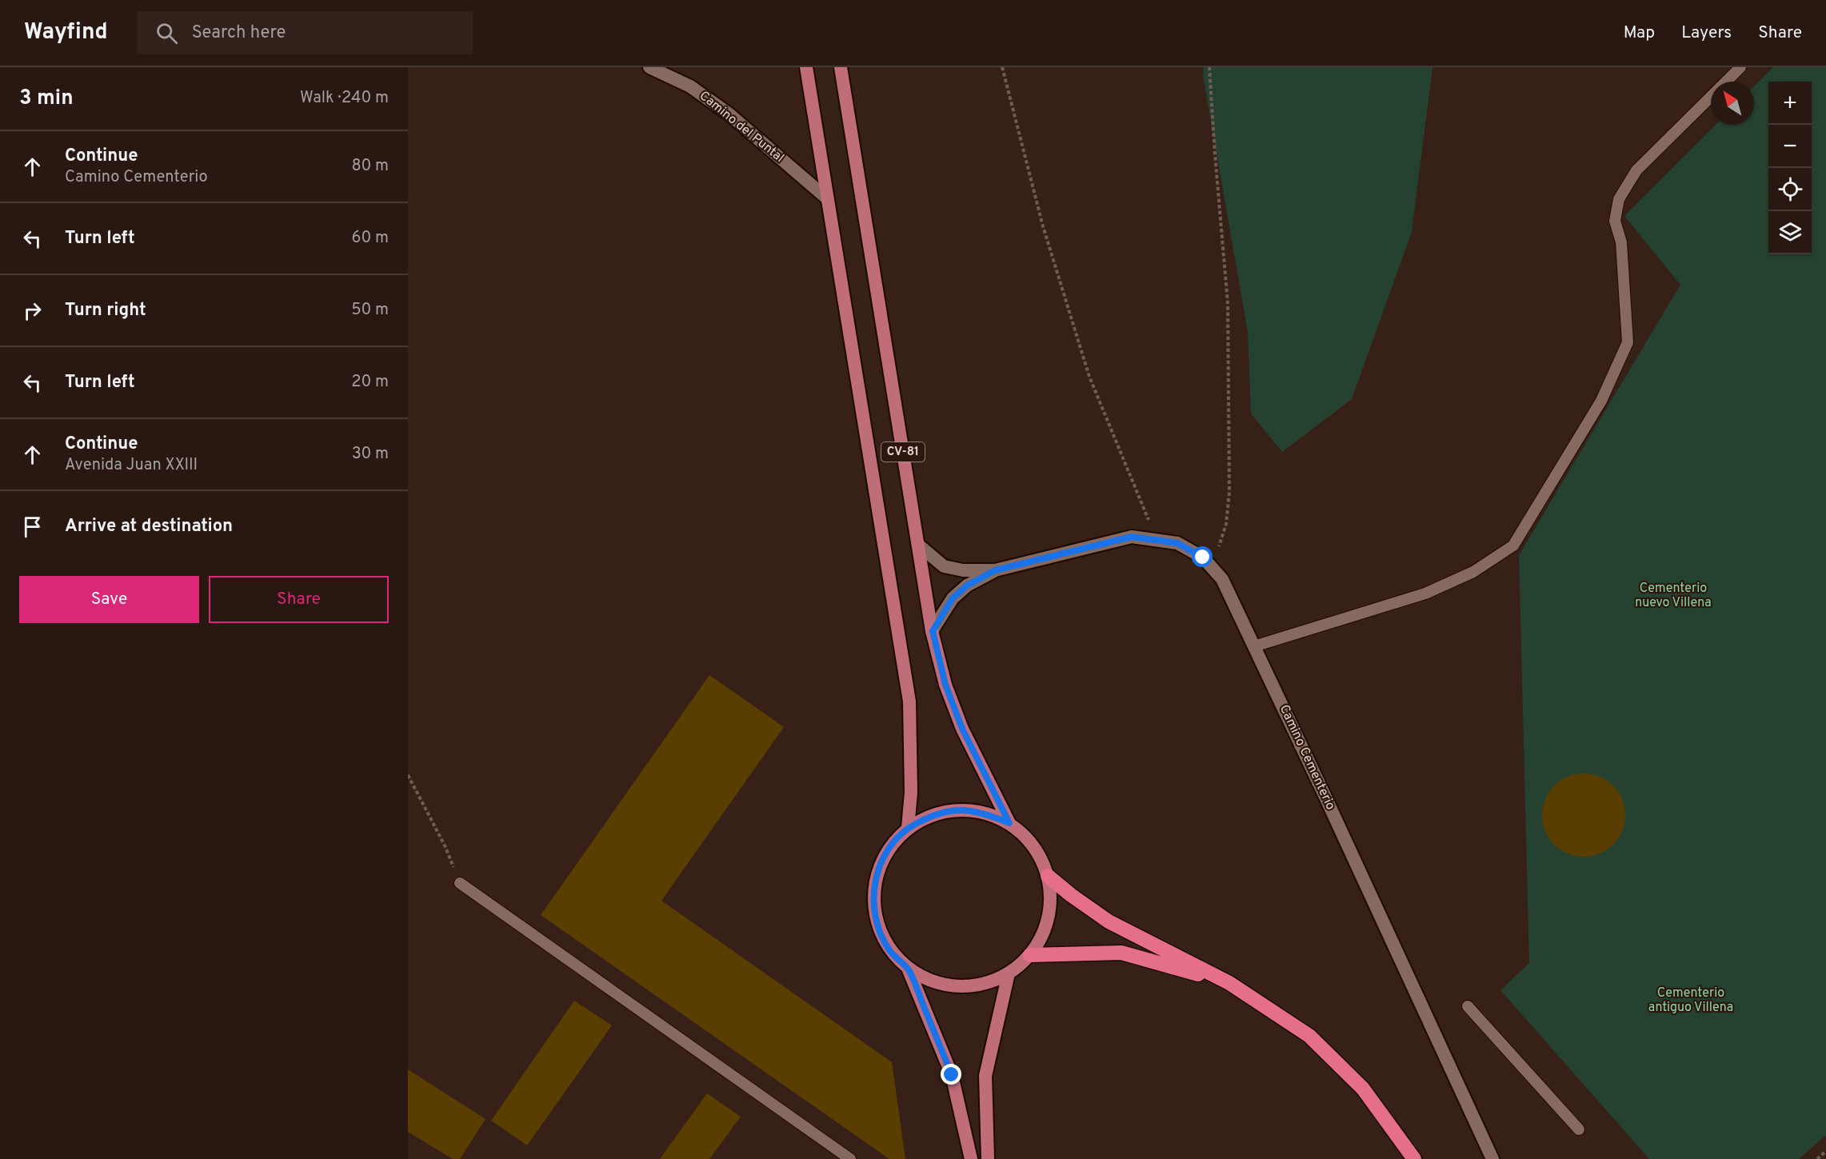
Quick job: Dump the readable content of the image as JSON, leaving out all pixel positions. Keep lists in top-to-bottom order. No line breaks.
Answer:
{"streets":{"main road":["CV-81"],"street":["Camino del Puntal","Camino Cementerio"]},"crossings":[["Camino del Puntal","CV-81"],["CV-81","Camino Cementerio"]],"parks":["Cementerio nuevo Villena","Cementerio antiguo Villena"],"north":"top left","page":{"header":"Wayfind","search":"Search here","nav":["Map","Layers","Share"],"heading":["3 min","Walk · 240 m"],"map_buttons":["+","−"],"list":[["Continue","Camino Cementerio","80 m"],["Turn left","60 m"],["Turn right","50 m"],["Turn left","20 m"],["Continue","Avenida Juan XXIII","30 m"],"Arrive at destination"],"buttons":["Save","Share"]}}
